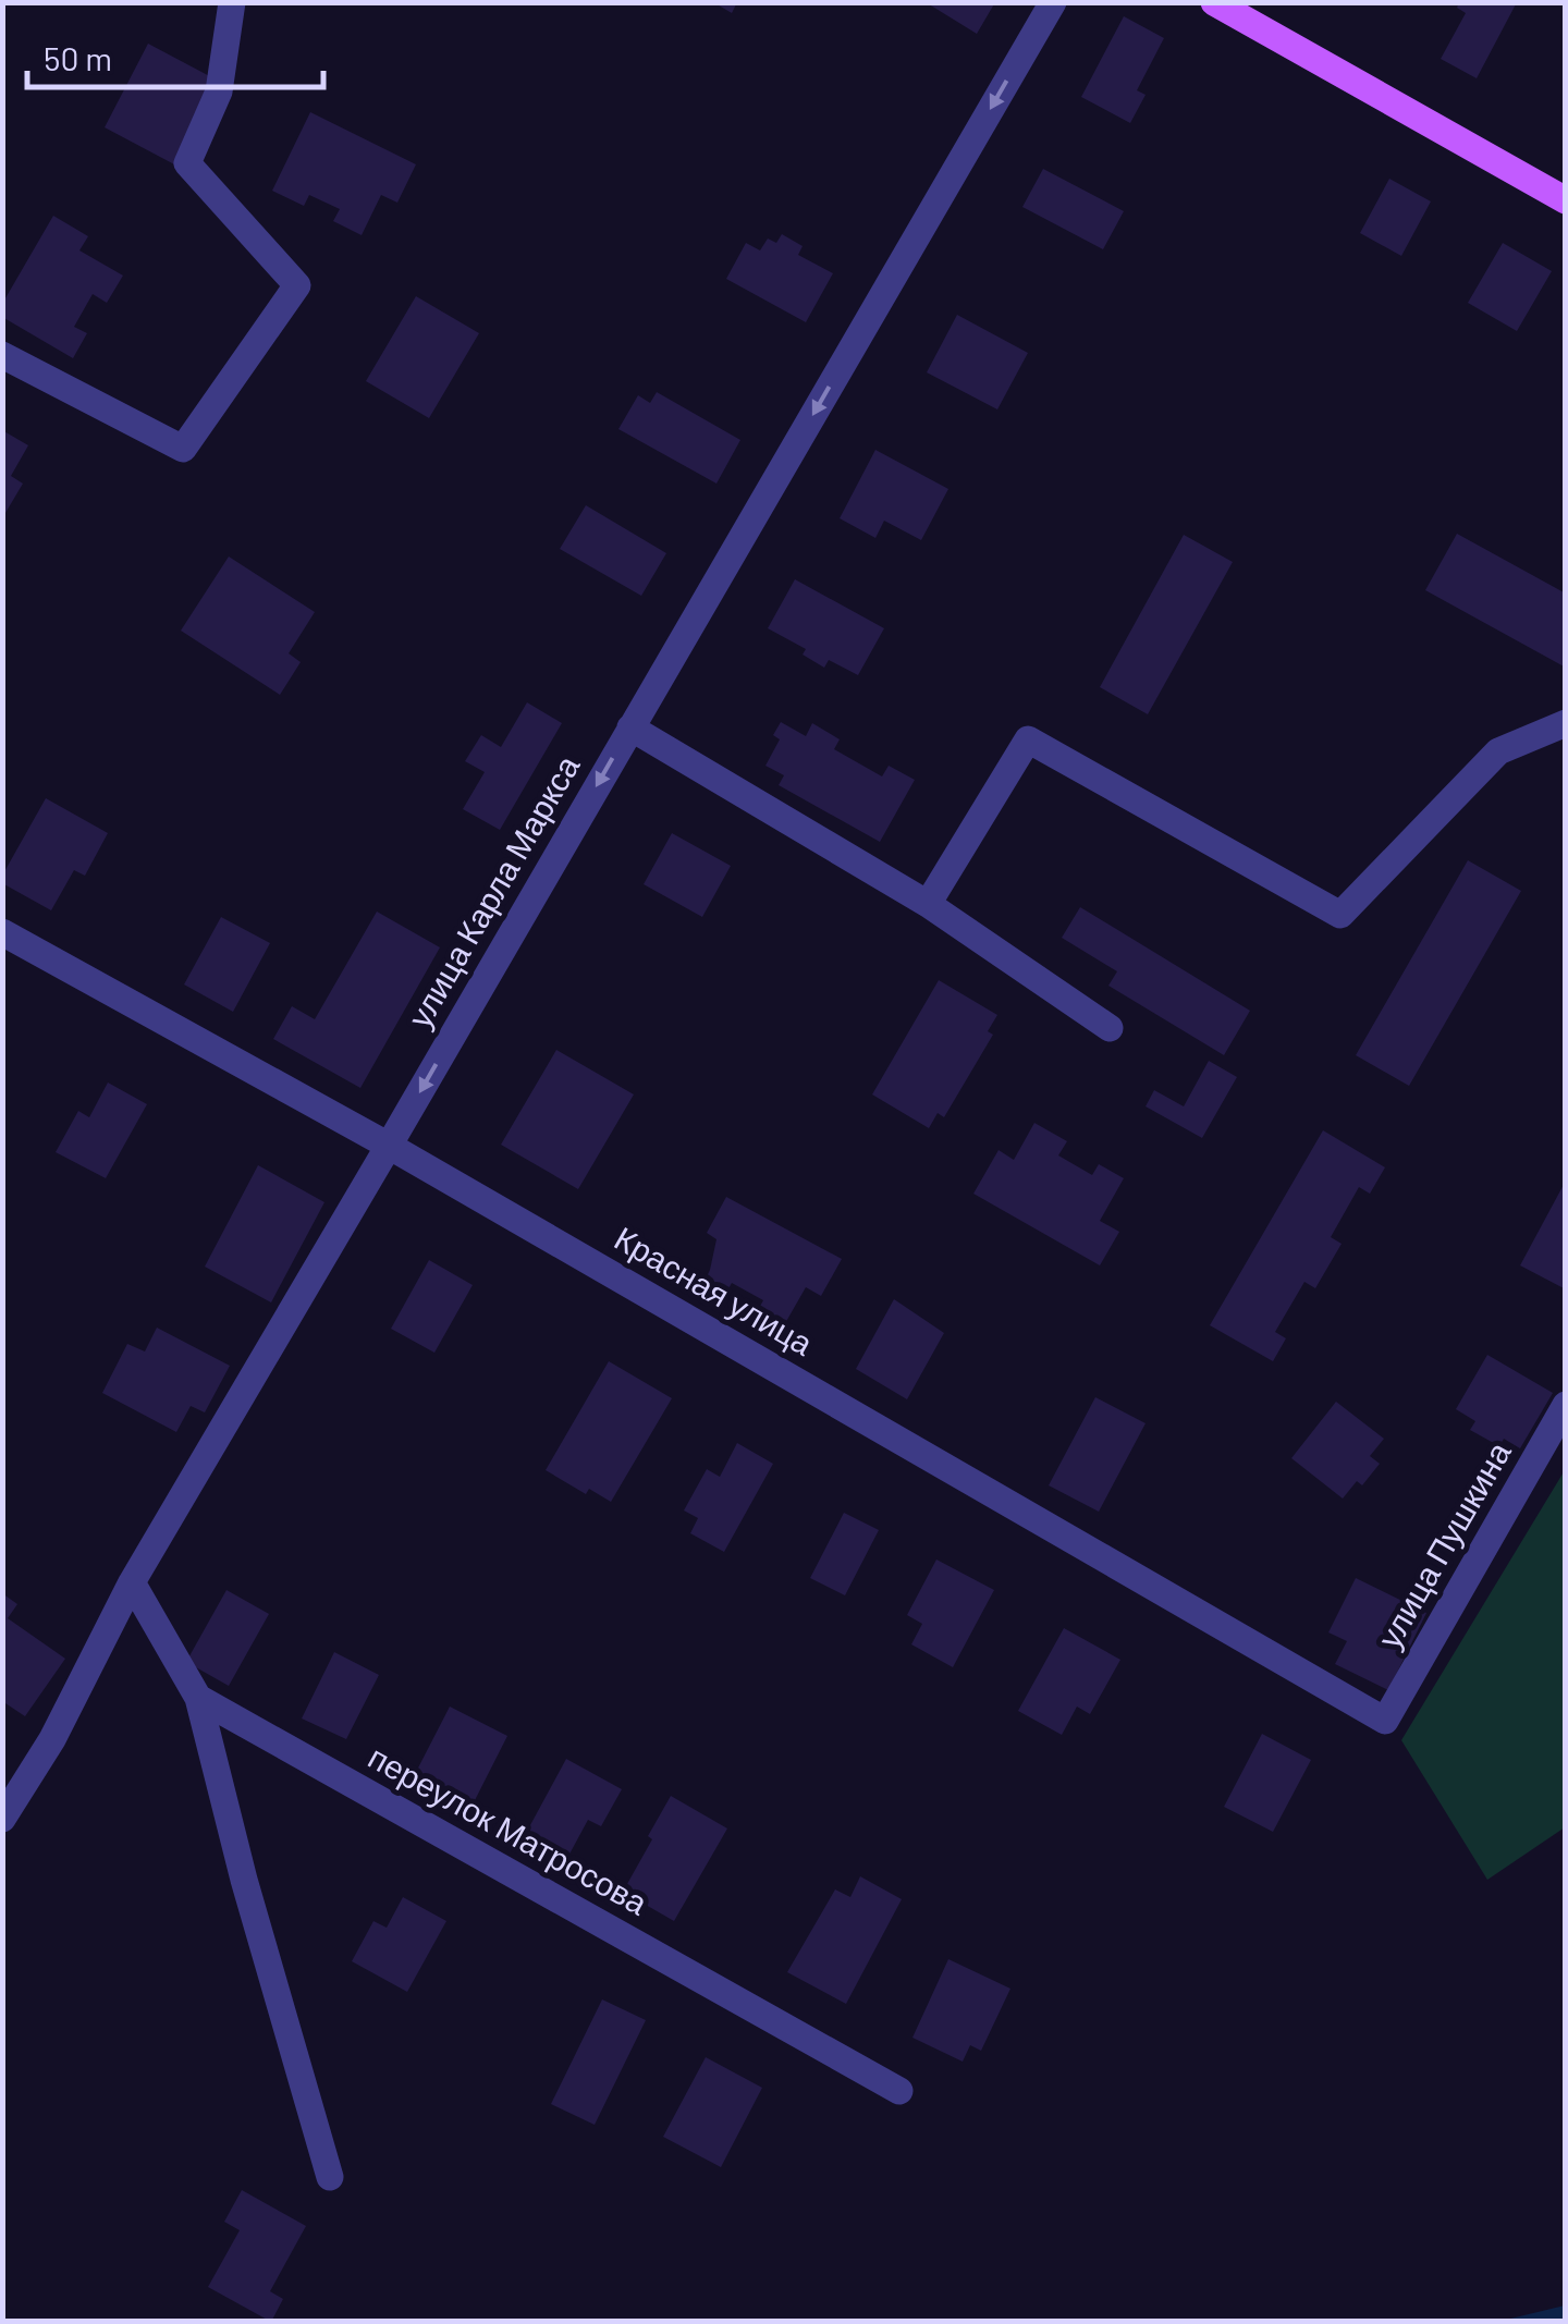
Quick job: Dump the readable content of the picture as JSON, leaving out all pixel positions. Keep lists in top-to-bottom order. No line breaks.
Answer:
{"streets":{"street":["улица Карла Маркса","Красная улица","улица Пушкина","переулок Матросова"]},"crossings":[["улица Карла Маркса","Красная улица"],["Красная улица","улица Пушкина"]],"one_way":["улица Карла Маркса"],"scale_bar":"50 m"}
